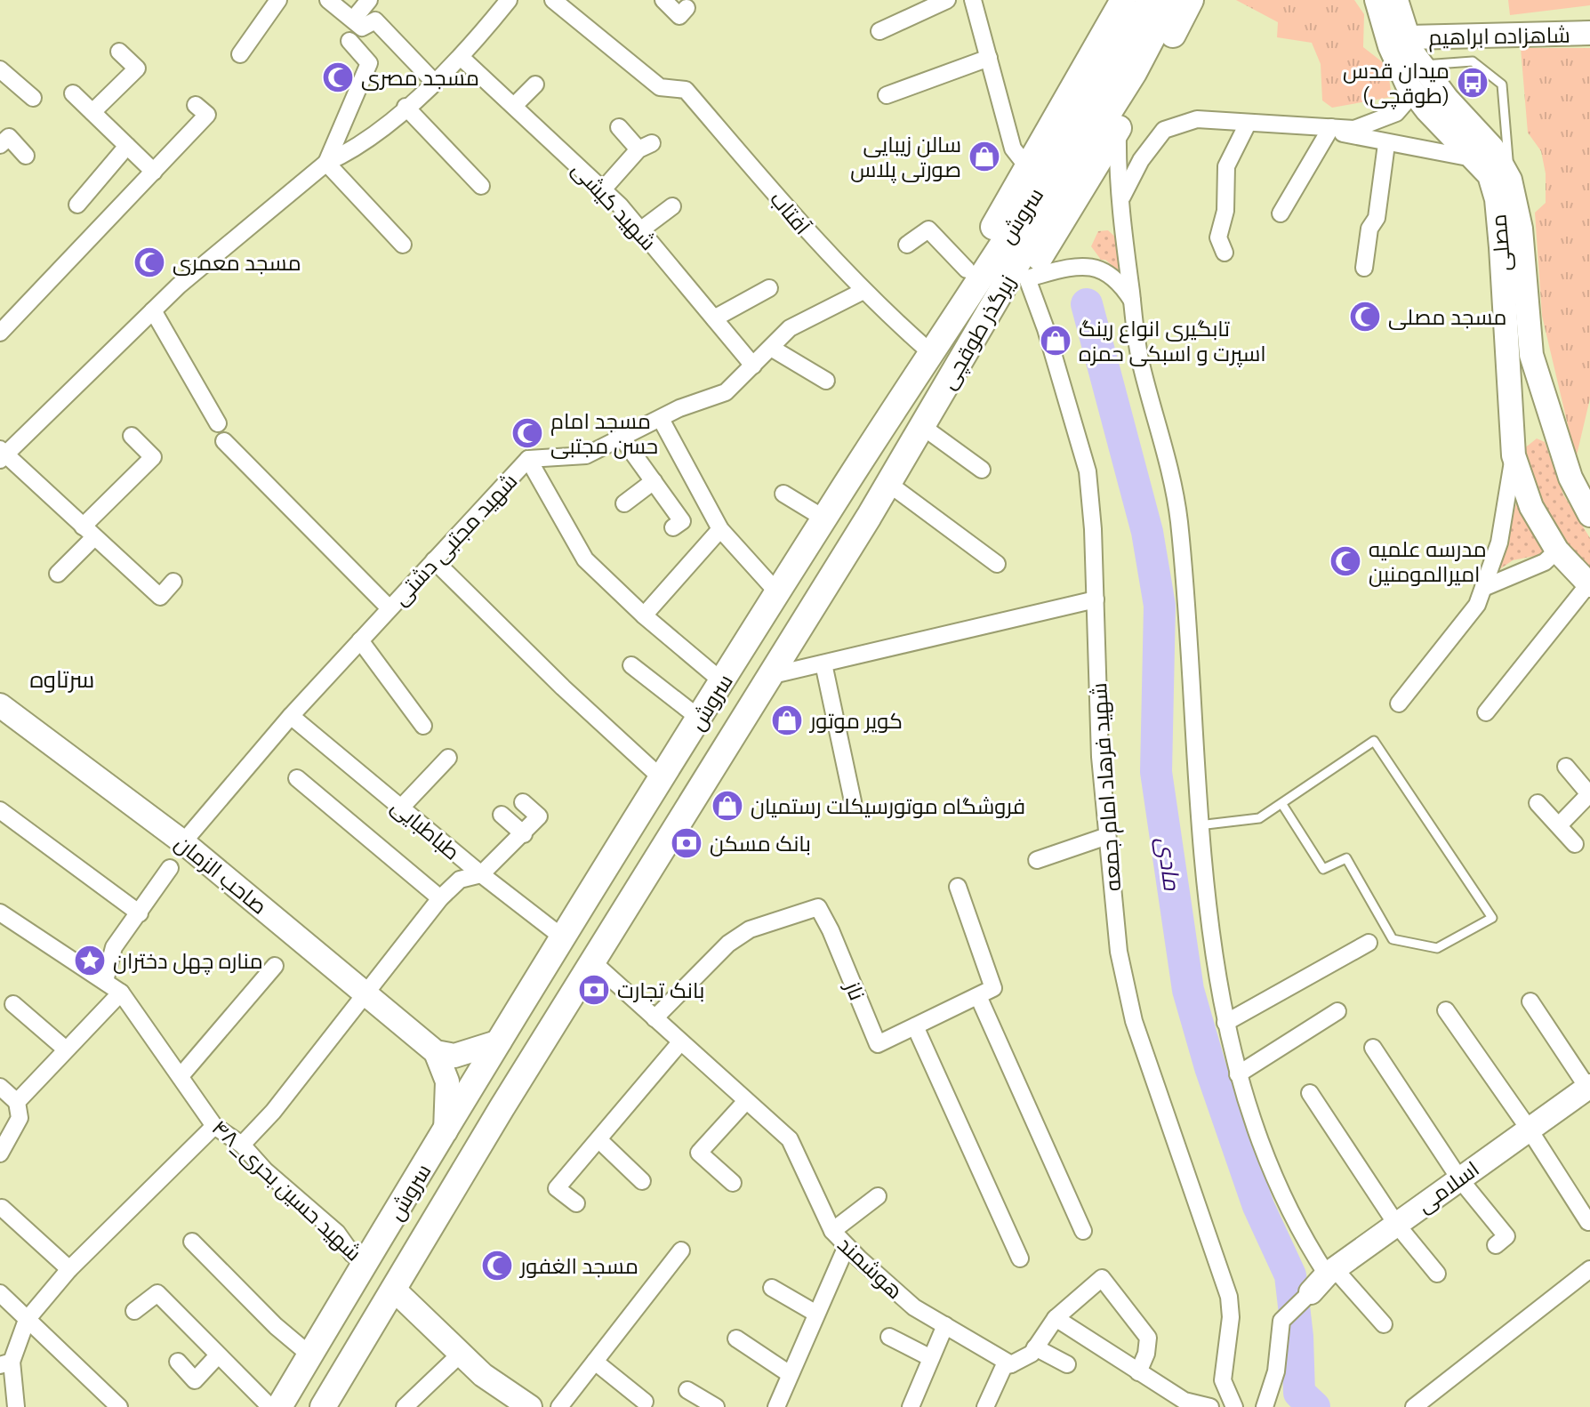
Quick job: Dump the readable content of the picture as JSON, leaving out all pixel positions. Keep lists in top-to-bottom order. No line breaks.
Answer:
{"streets":{"main road":["سروش","زیرگذر طوقچی"],"street":["شاهزاده ابراهیم","شهید کیشی","آفتاب","مصلی","شهید مجتبی دشتی","شهید فرهاد امام جمعه","طباطبایی","صاحب الزمان","ناز","اسلامی","۴۸_شهید حسین بحری","هوشمند"]},"crossings":[["شاهزاده ابراهیم","مصلی"],["شهید کیشی","شهید مجتبی دشتی"],["آفتاب","شهید مجتبی دشتی"],["سروش","زیرگذر طوقچی"],["سروش","طباطبایی"],["سروش","۴۸_شهید حسین بحری"],["سروش","هوشمند"],["شهید مجتبی دشتی","طباطبایی"],["شهید مجتبی دشتی","صاحب الزمان"],["ناز","هوشمند"]],"districts":["سرتاوه"],"water":["مادی"],"places":{"mosque":["مسجد مصری","مسجد معمری","مسجد مصلی","مسجد امام حسن مجتبی","مدرسه علمیه امیرالمومنین","مسجد الغفور"],"bus stop":["میدان قدس (طوقچی)"],"shop":["سالن زیبایی صورتی پلاس","تابگیری انواع رینگ اسپرت و اسبکی حمزه","کویر موتور","فروشگاه موتورسیکلت رستمیان"],"bank":["بانک مسکن","بانک تجارت"],"place":["مناره چهل دختران"]}}
